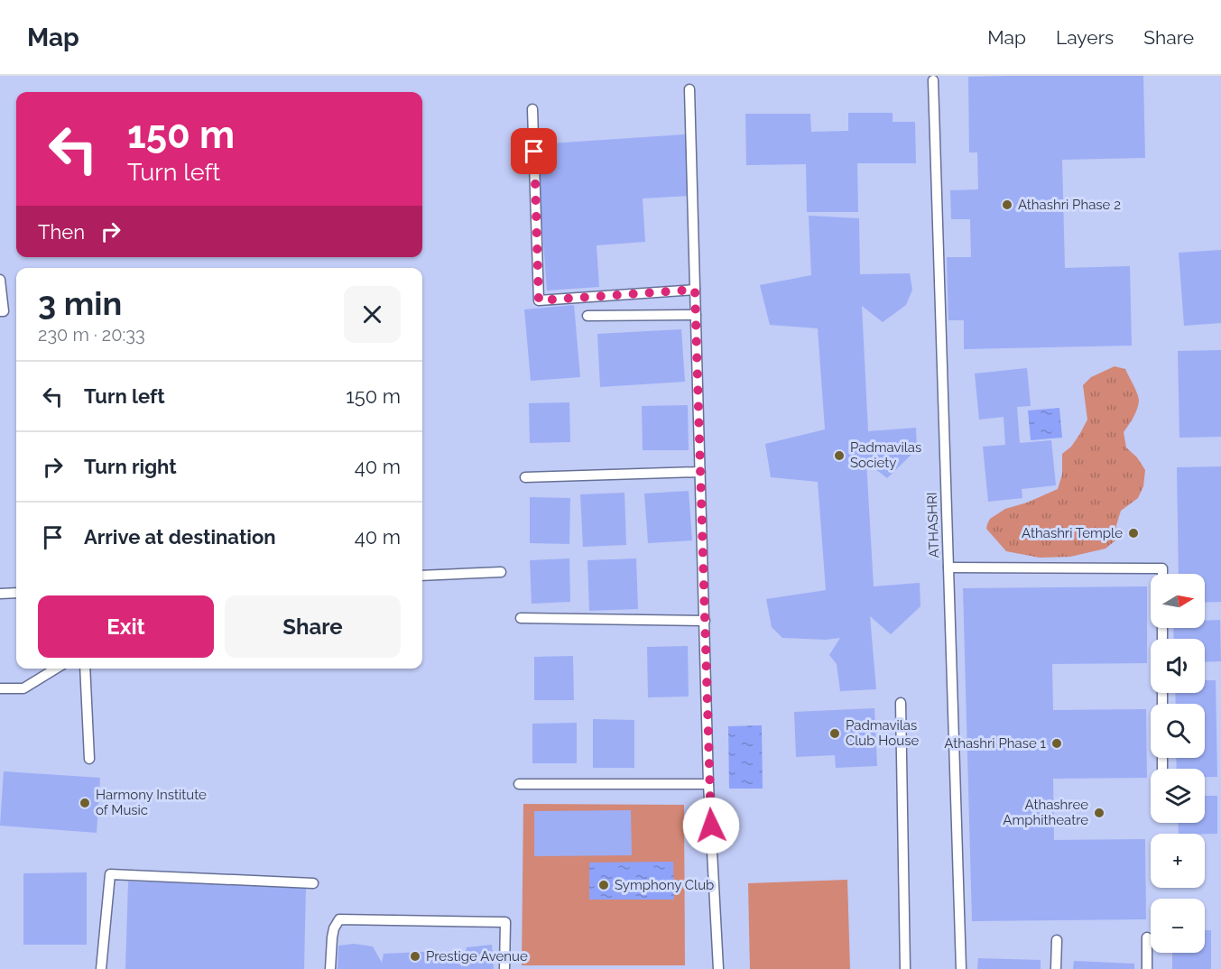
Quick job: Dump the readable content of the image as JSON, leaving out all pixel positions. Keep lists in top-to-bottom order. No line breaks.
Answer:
{"streets":{"lane":["ATHASHRI"]},"places":["Athashri Phase 2","Padmavilas Society","Athashri Temple","Padmavilas Club House","Athashri Phase 1","Harmony Institute of Music","Athashree Amphitheatre","Symphony Club","Prestige Avenue"],"north":"right","page":{"header":"Map","nav":["Map","Layers","Share"],"turn":["150 m","Turn left"],"then":"Then","heading":["3 min","230 m · 20:33"],"list":[{"name":"Turn left","value":"150 m"},{"name":"Turn right","value":"40 m"},{"name":"Arrive at destination","value":"40 m"}],"map_buttons":["+","−"],"buttons":["Exit","Share"]}}
